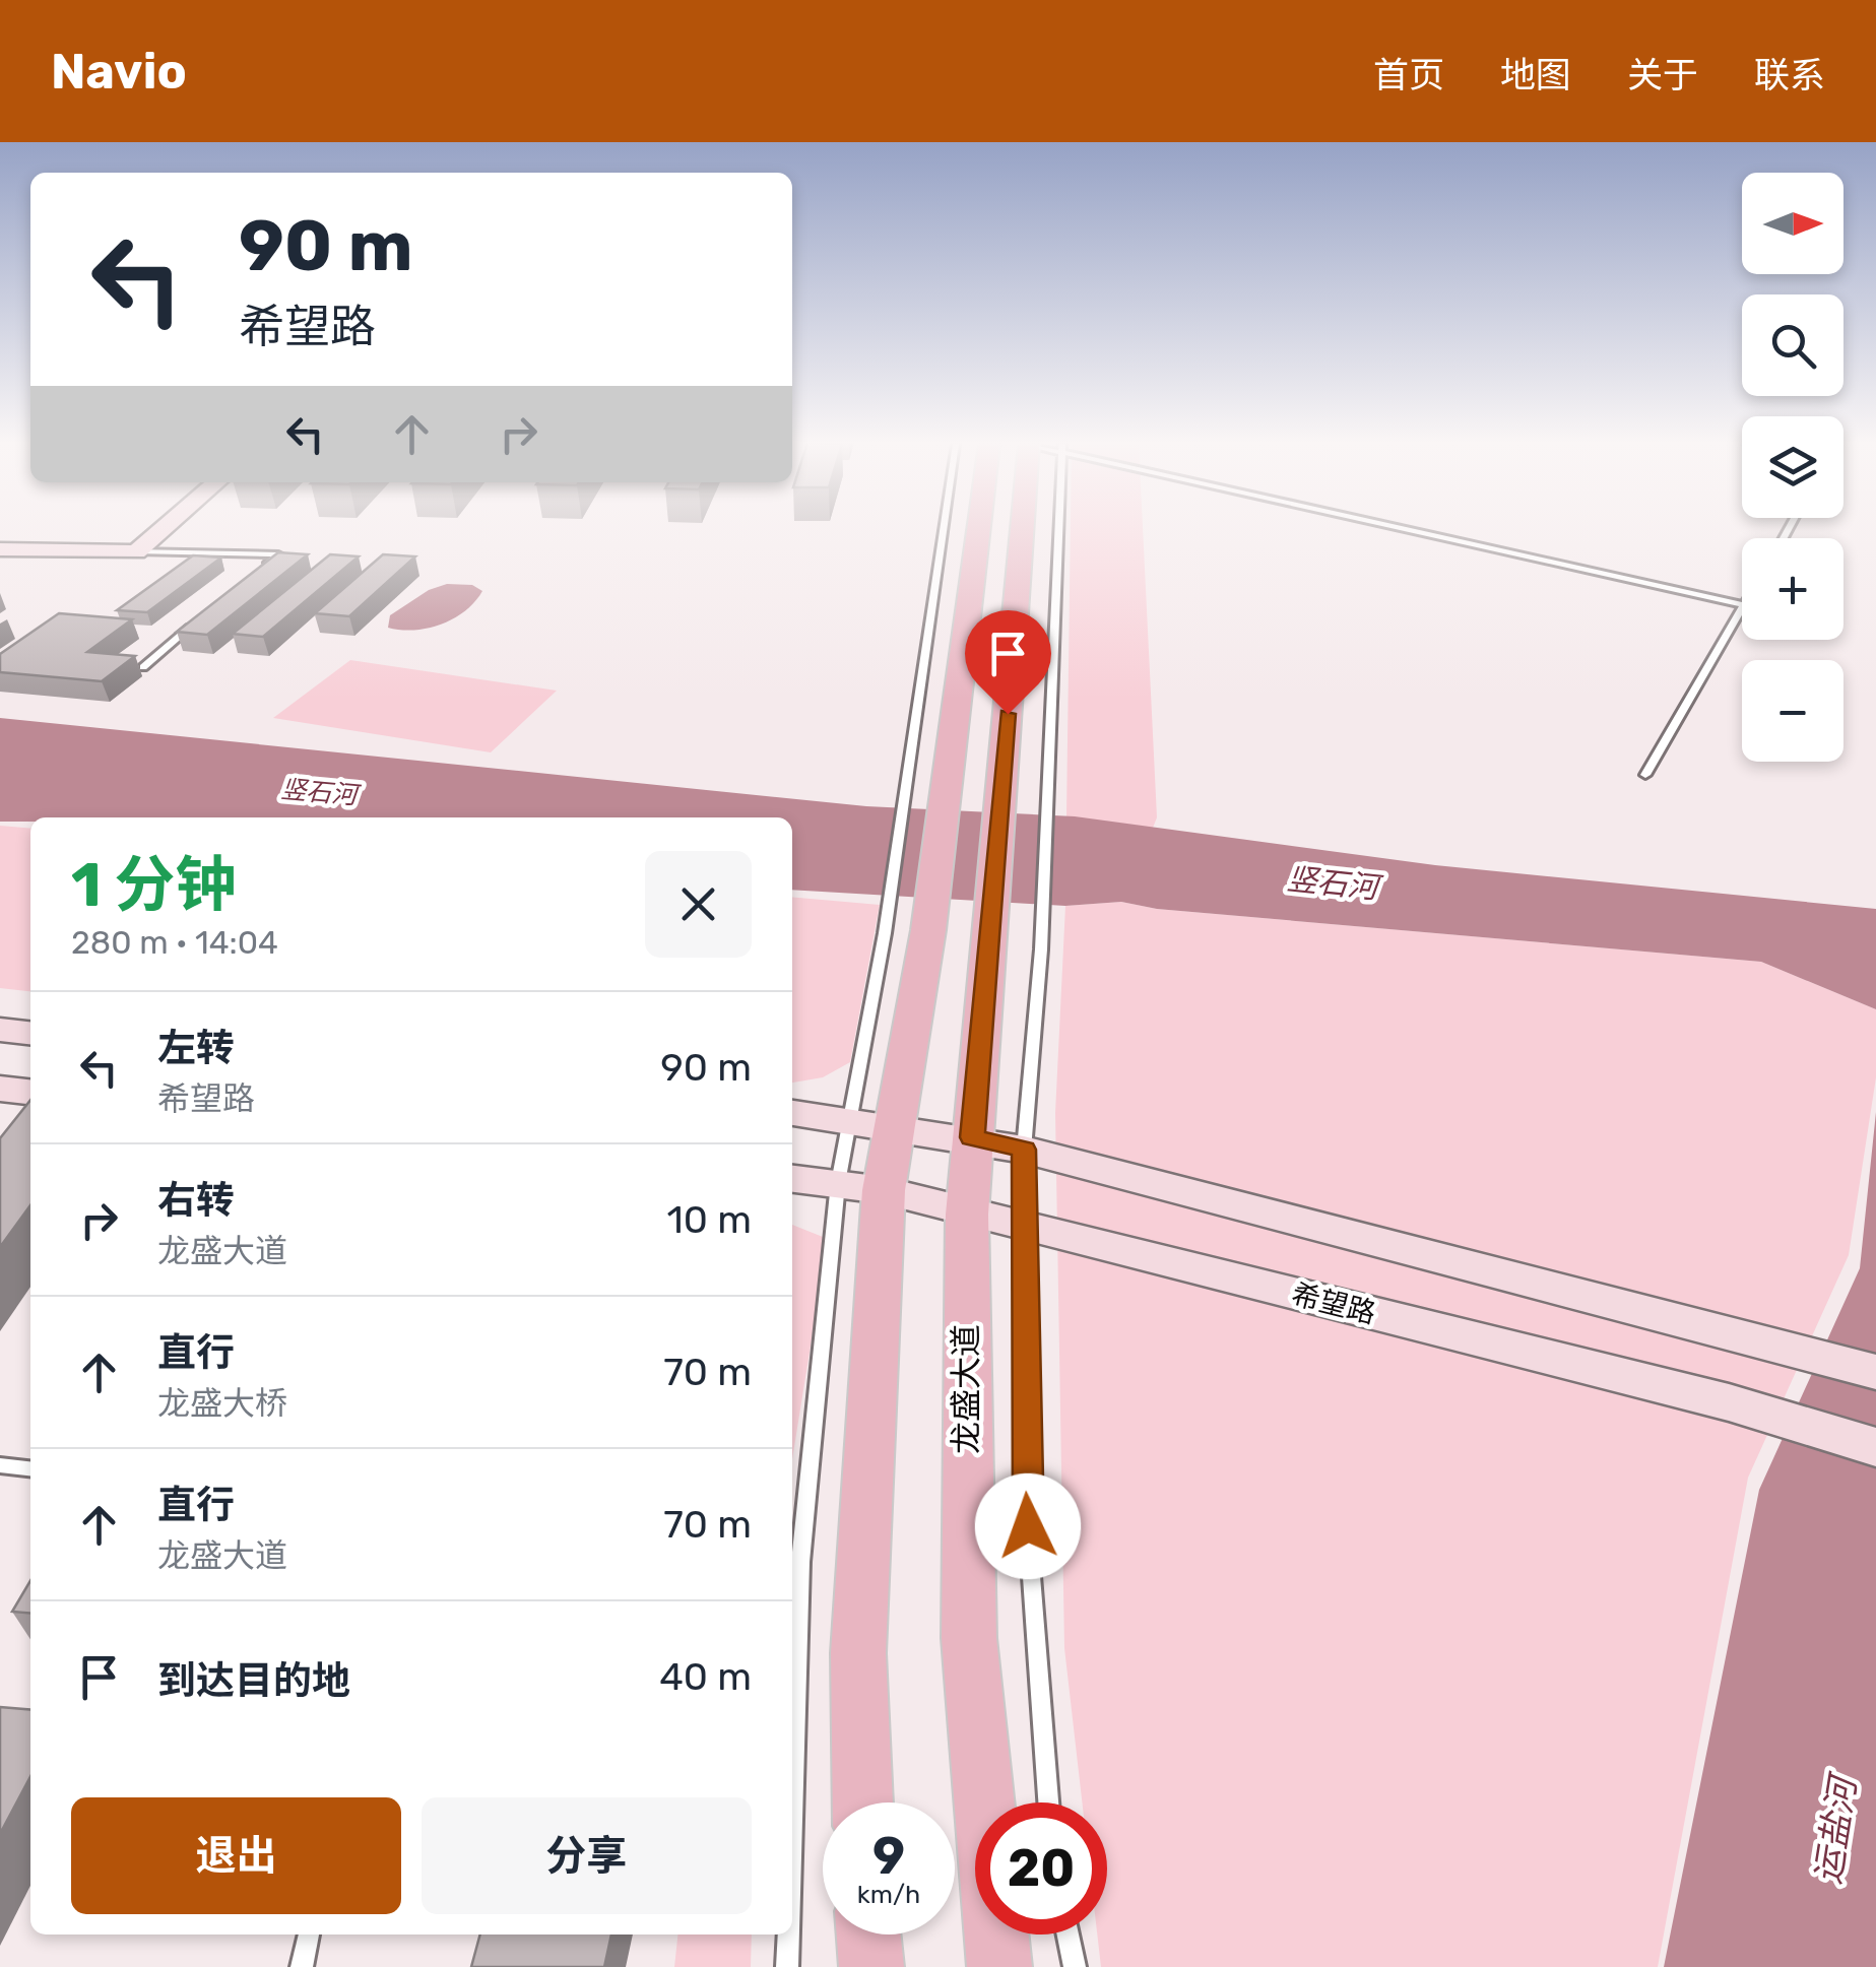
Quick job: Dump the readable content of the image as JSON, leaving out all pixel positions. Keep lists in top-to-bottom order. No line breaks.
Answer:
{"streets":{"main road":["希望路","龙盛大道"]},"crossings":[["希望路","龙盛大道"]],"water":["竖石河","运盐河"],"north":"right","page":{"header":"Navio","nav":["首页","地图","关于","联系"],"map_buttons":["+","−"],"turn":["90 m","希望路"],"heading":["1 分钟","280 m · 14:04"],"list":[{"name":"左转","note":"希望路","value":"90 m"},{"name":"右转","note":"龙盛大道","value":"10 m"},{"name":"直行","note":"龙盛大桥","value":"70 m"},{"name":"直行","note":"龙盛大道","value":"70 m"},{"name":"到达目的地","value":"40 m"}],"buttons":["退出","分享"],"speed":"9 km/h","limit":"20"}}
